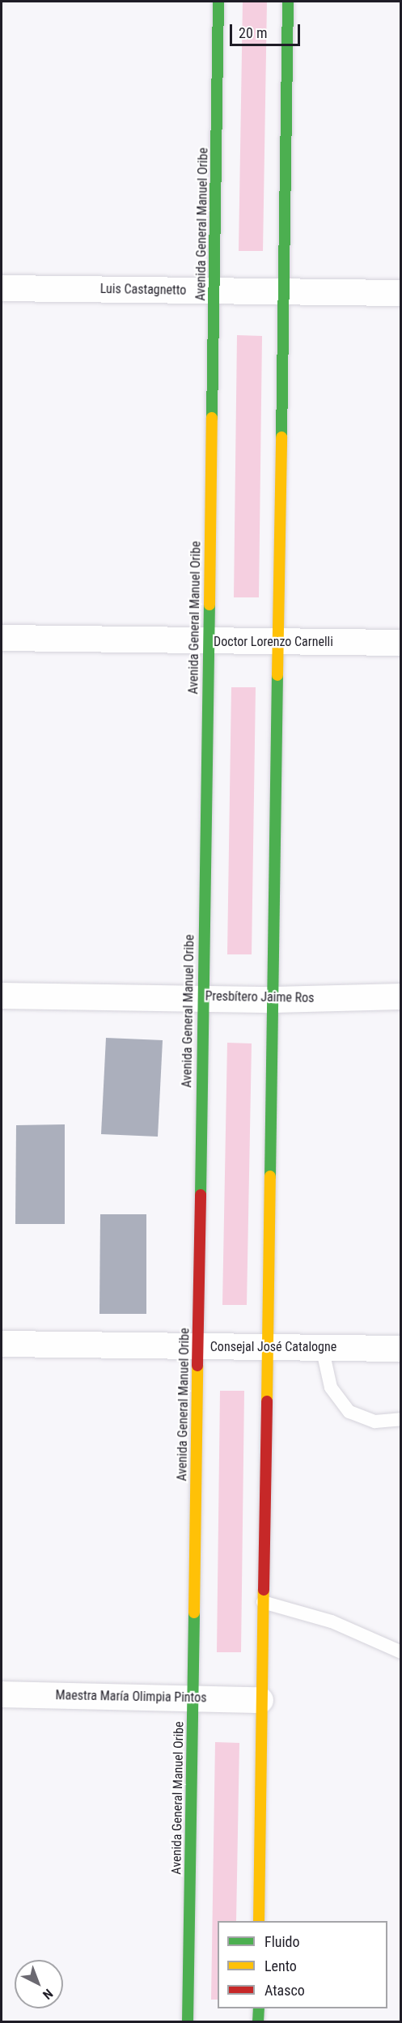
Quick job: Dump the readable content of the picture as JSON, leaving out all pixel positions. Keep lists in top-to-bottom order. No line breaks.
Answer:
{"streets":{"main road":["Avenida General Manuel Oribe"],"street":["Luis Castagnetto","Doctor Lorenzo Carnelli","Presbítero Jaime Ros","Consejal José Catalogne","Maestra María Olimpia Pintos"]},"crossings":[["Avenida General Manuel Oribe","Luis Castagnetto"],["Avenida General Manuel Oribe","Doctor Lorenzo Carnelli"],["Avenida General Manuel Oribe","Presbítero Jaime Ros"],["Avenida General Manuel Oribe","Consejal José Catalogne"],["Avenida General Manuel Oribe","Maestra María Olimpia Pintos"]],"legend":["Fluido","Lento","Atasco"],"scale_bar":"20 m","north":"bottom right"}
